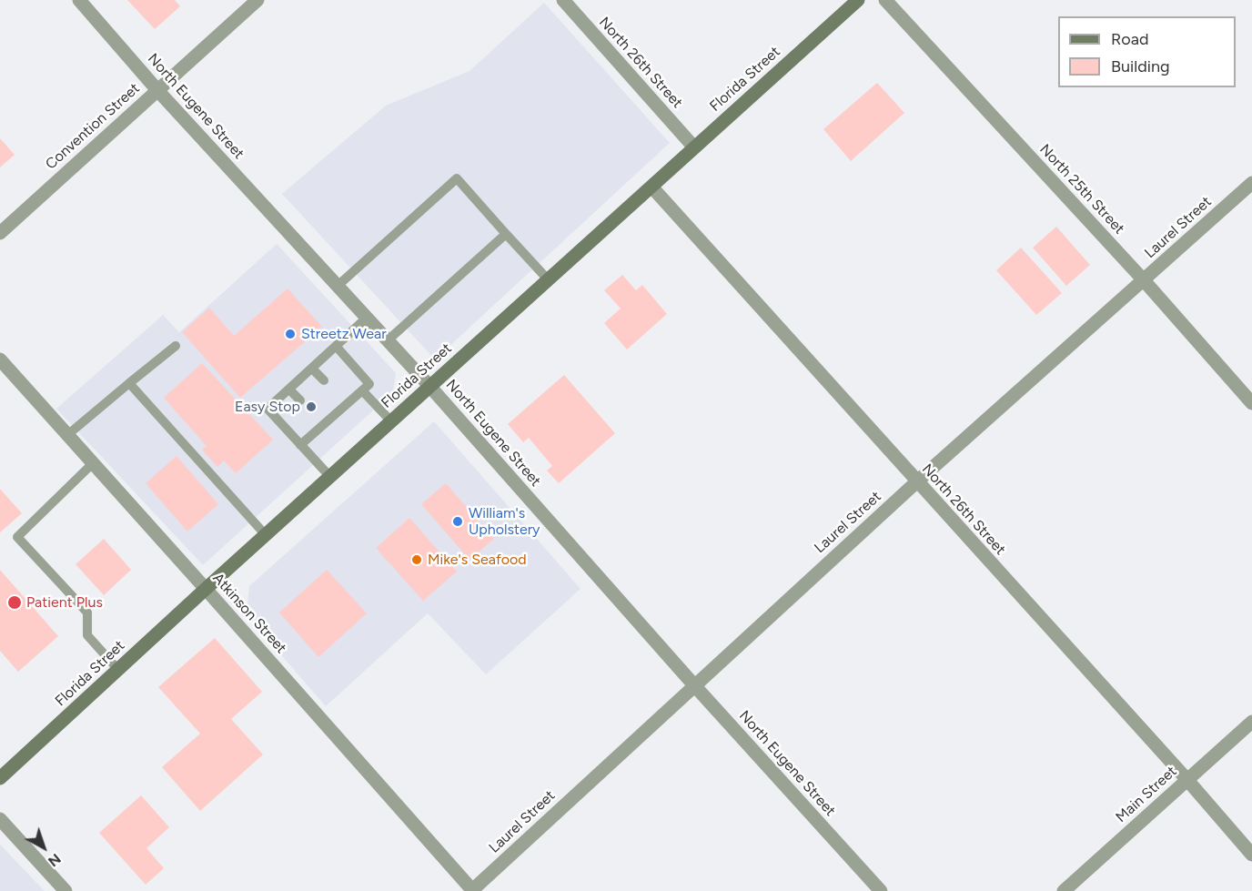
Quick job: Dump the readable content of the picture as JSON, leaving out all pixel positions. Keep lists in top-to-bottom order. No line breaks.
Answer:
{"streets":{"main road":["Florida Street"],"street":["North 26th Street","North Eugene Street","Convention Street","North 25th Street","Laurel Street","Atkinson Street","Main Street"]},"crossings":[["North 26th Street","Florida Street"],["North 26th Street","Laurel Street"],["North 26th Street","Main Street"],["Florida Street","North Eugene Street"],["Florida Street","Atkinson Street"],["North Eugene Street","Convention Street"],["North Eugene Street","Laurel Street"],["North 25th Street","Laurel Street"],["Laurel Street","Atkinson Street"]],"places":["Streetz Wear","Easy Stop","William's Upholstery","Mike's Seafood","Patient Plus"],"legend":["Road","Building"],"north":"bottom right"}
